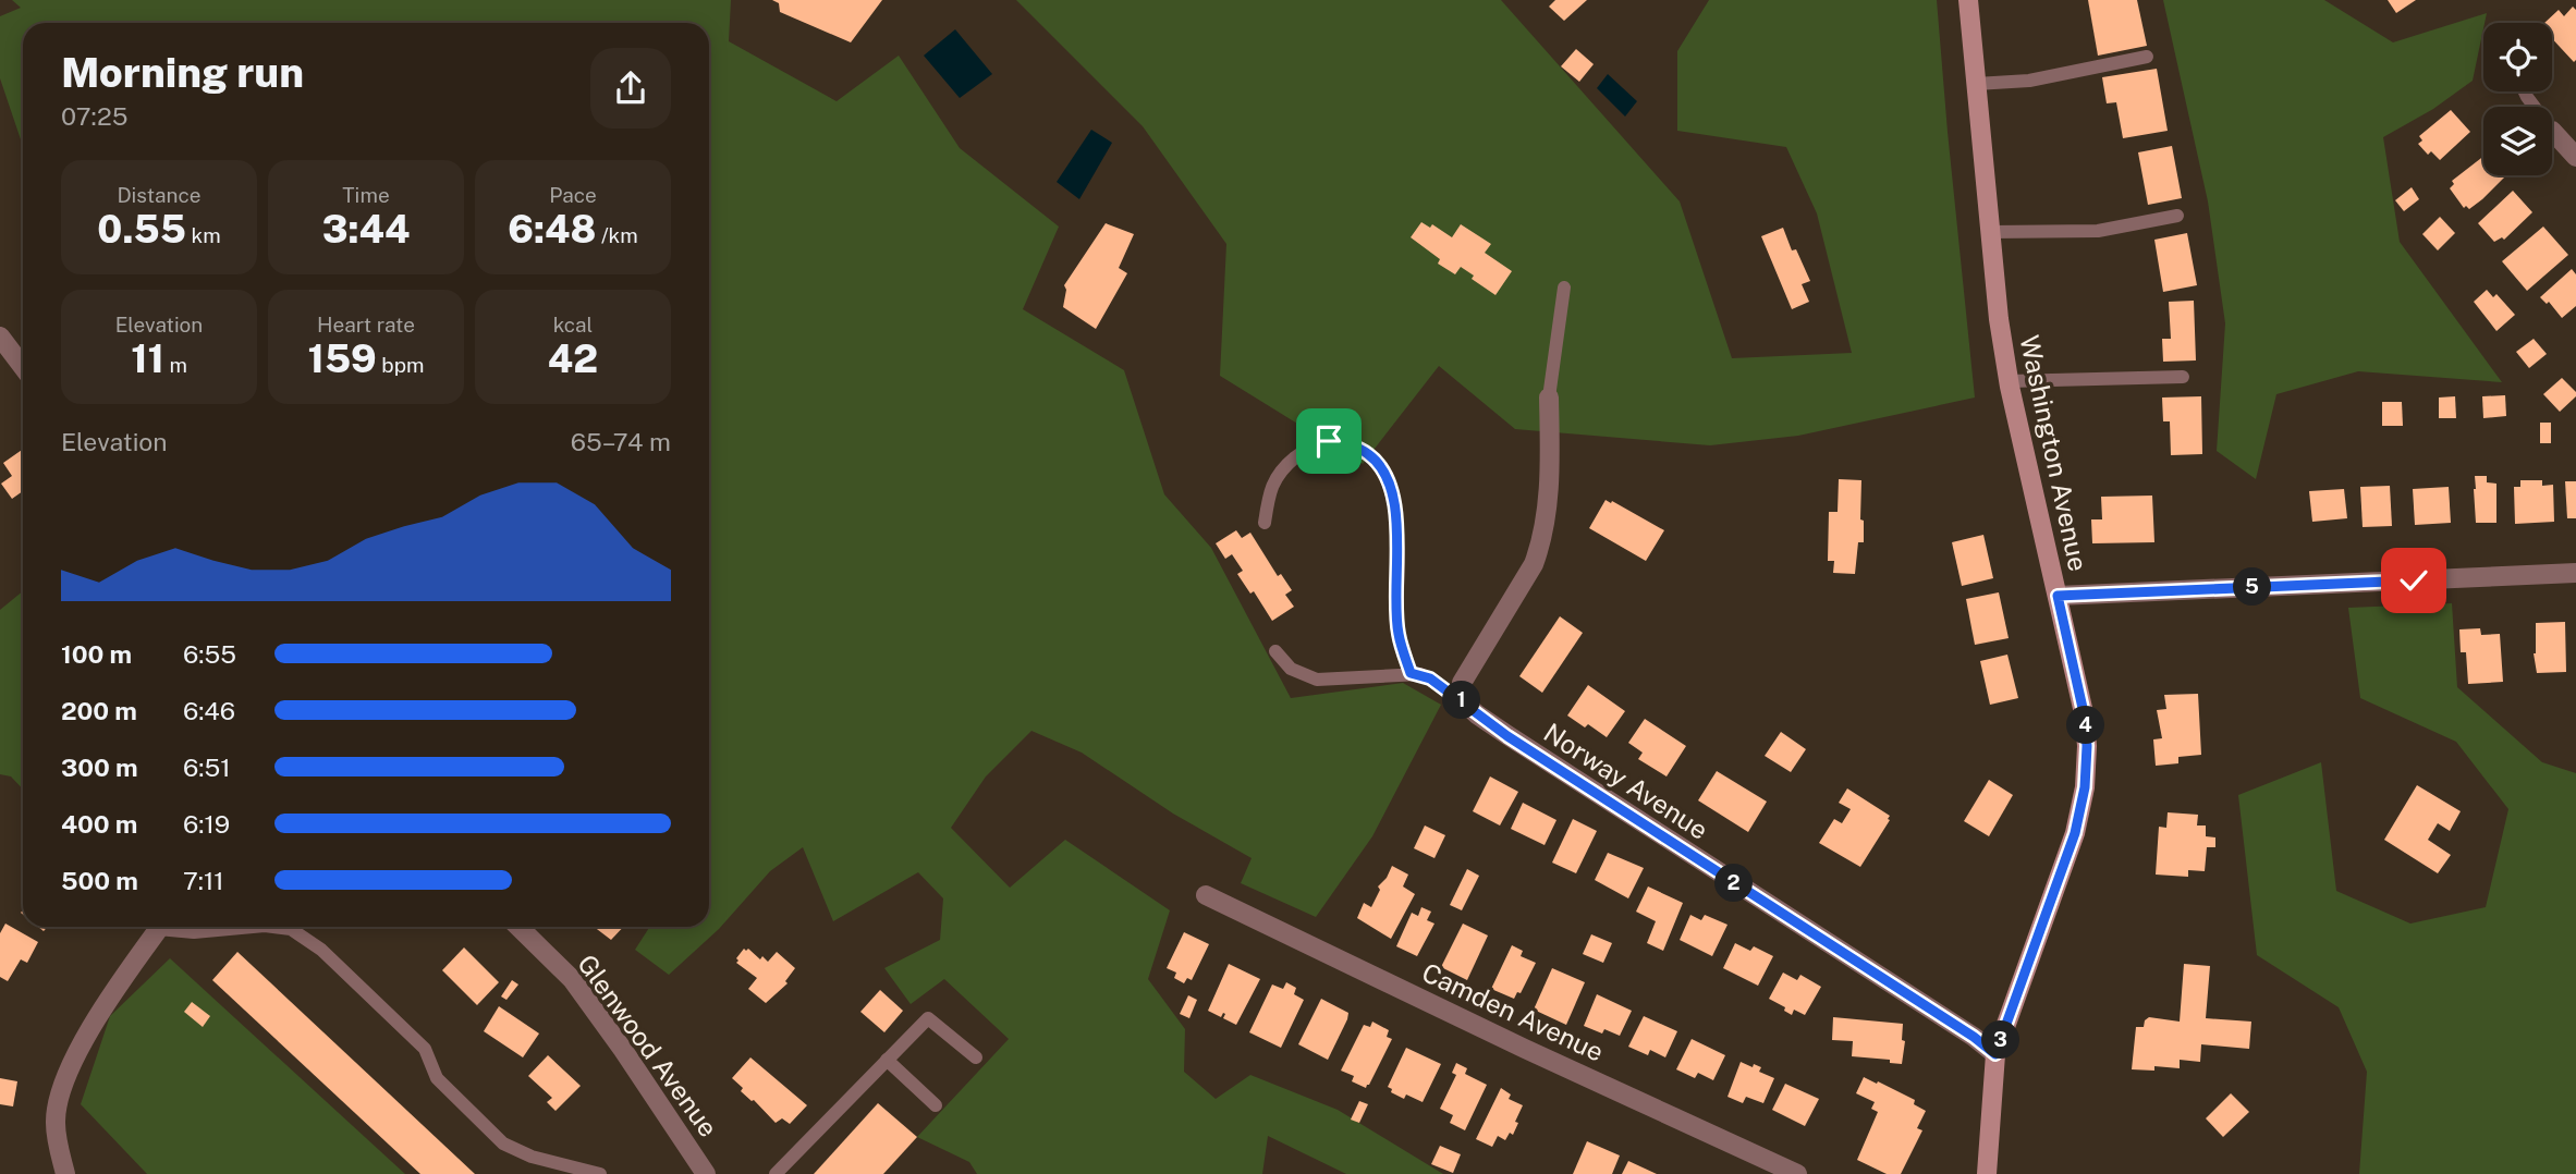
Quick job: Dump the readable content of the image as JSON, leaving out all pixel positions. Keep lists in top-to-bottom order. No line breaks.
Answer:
{"streets":{"street":["Washington Avenue","Norway Avenue","Camden Avenue","Glenwood Avenue"]},"crossings":[["Washington Avenue","Norway Avenue"]],"page":{"heading":["Morning run","07:25"],"stats":[["Distance","0.55 km"],["Time","3:44"],["Pace","6:48 /km"],["Elevation","11 m"],["Heart rate","159 bpm"],["kcal","42"]],"chart":["Elevation","65–74 m"],"pins":["5","1","4","2","3"],"list":[{"name":"100 m","note":"6:55"},{"name":"200 m","note":"6:46"},{"name":"300 m","note":"6:51"},{"name":"400 m","note":"6:19"},{"name":"500 m","note":"7:11"}]}}
